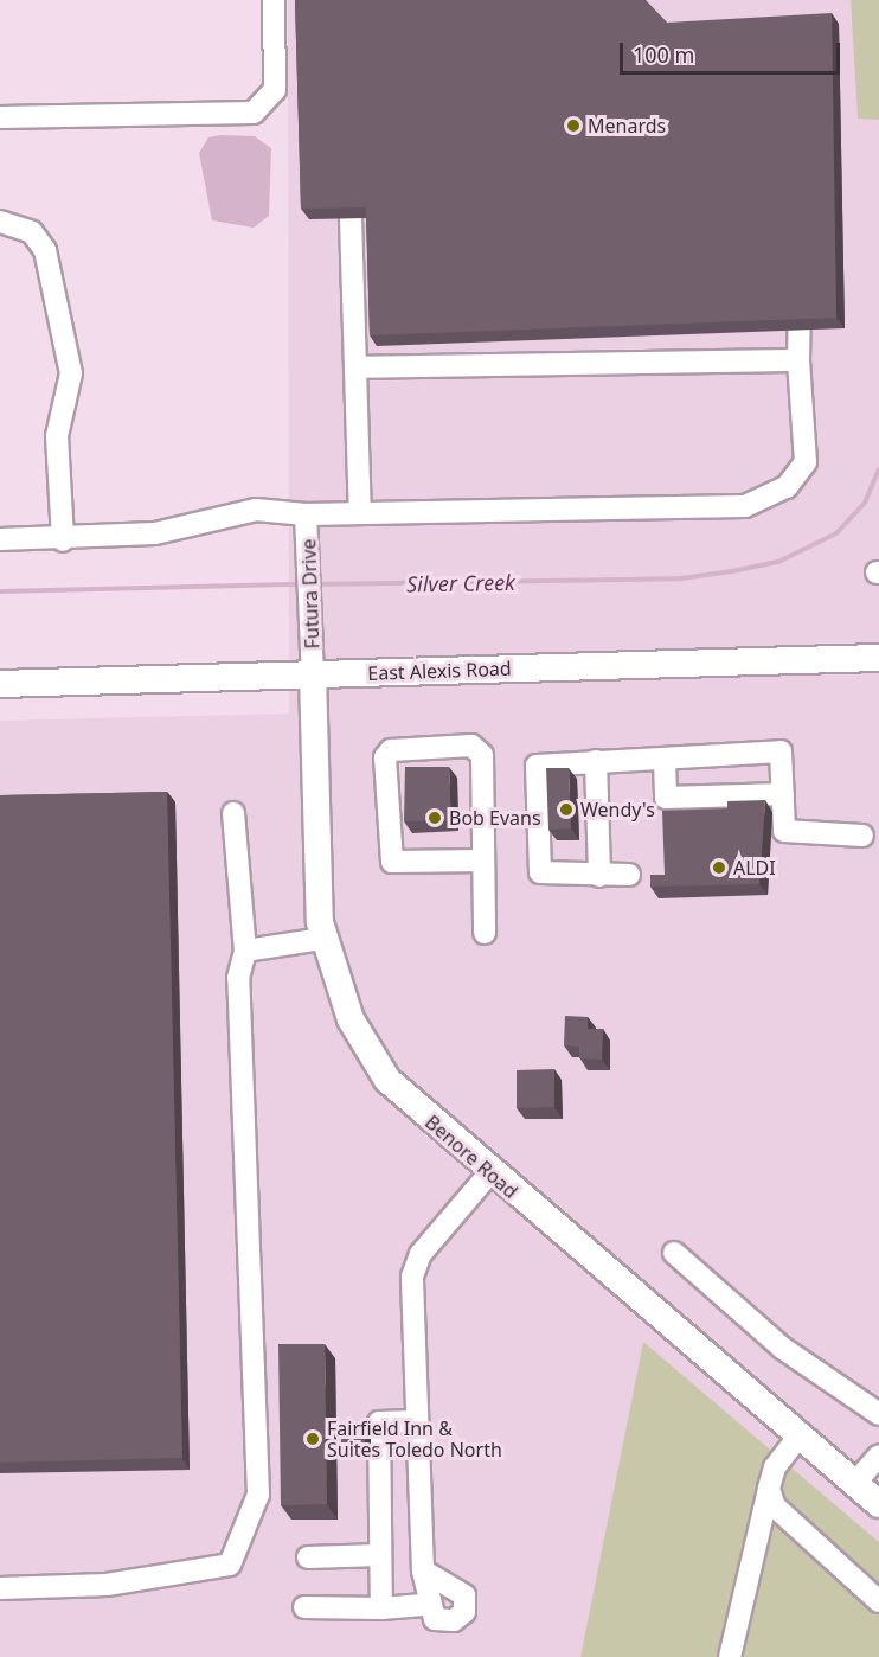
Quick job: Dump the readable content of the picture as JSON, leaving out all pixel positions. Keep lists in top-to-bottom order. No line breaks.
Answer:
{"streets":{"main road":["East Alexis Road","Benore Road"],"street":["Futura Drive"]},"crossings":[["Futura Drive","East Alexis Road"],["Futura Drive","Benore Road"],["East Alexis Road","Benore Road"]],"water":["Silver Creek"],"places":["Menards","Wendy's","Bob Evans","ALDI","Fairfield Inn & Suites Toledo North"],"scale_bar":"100 m"}
